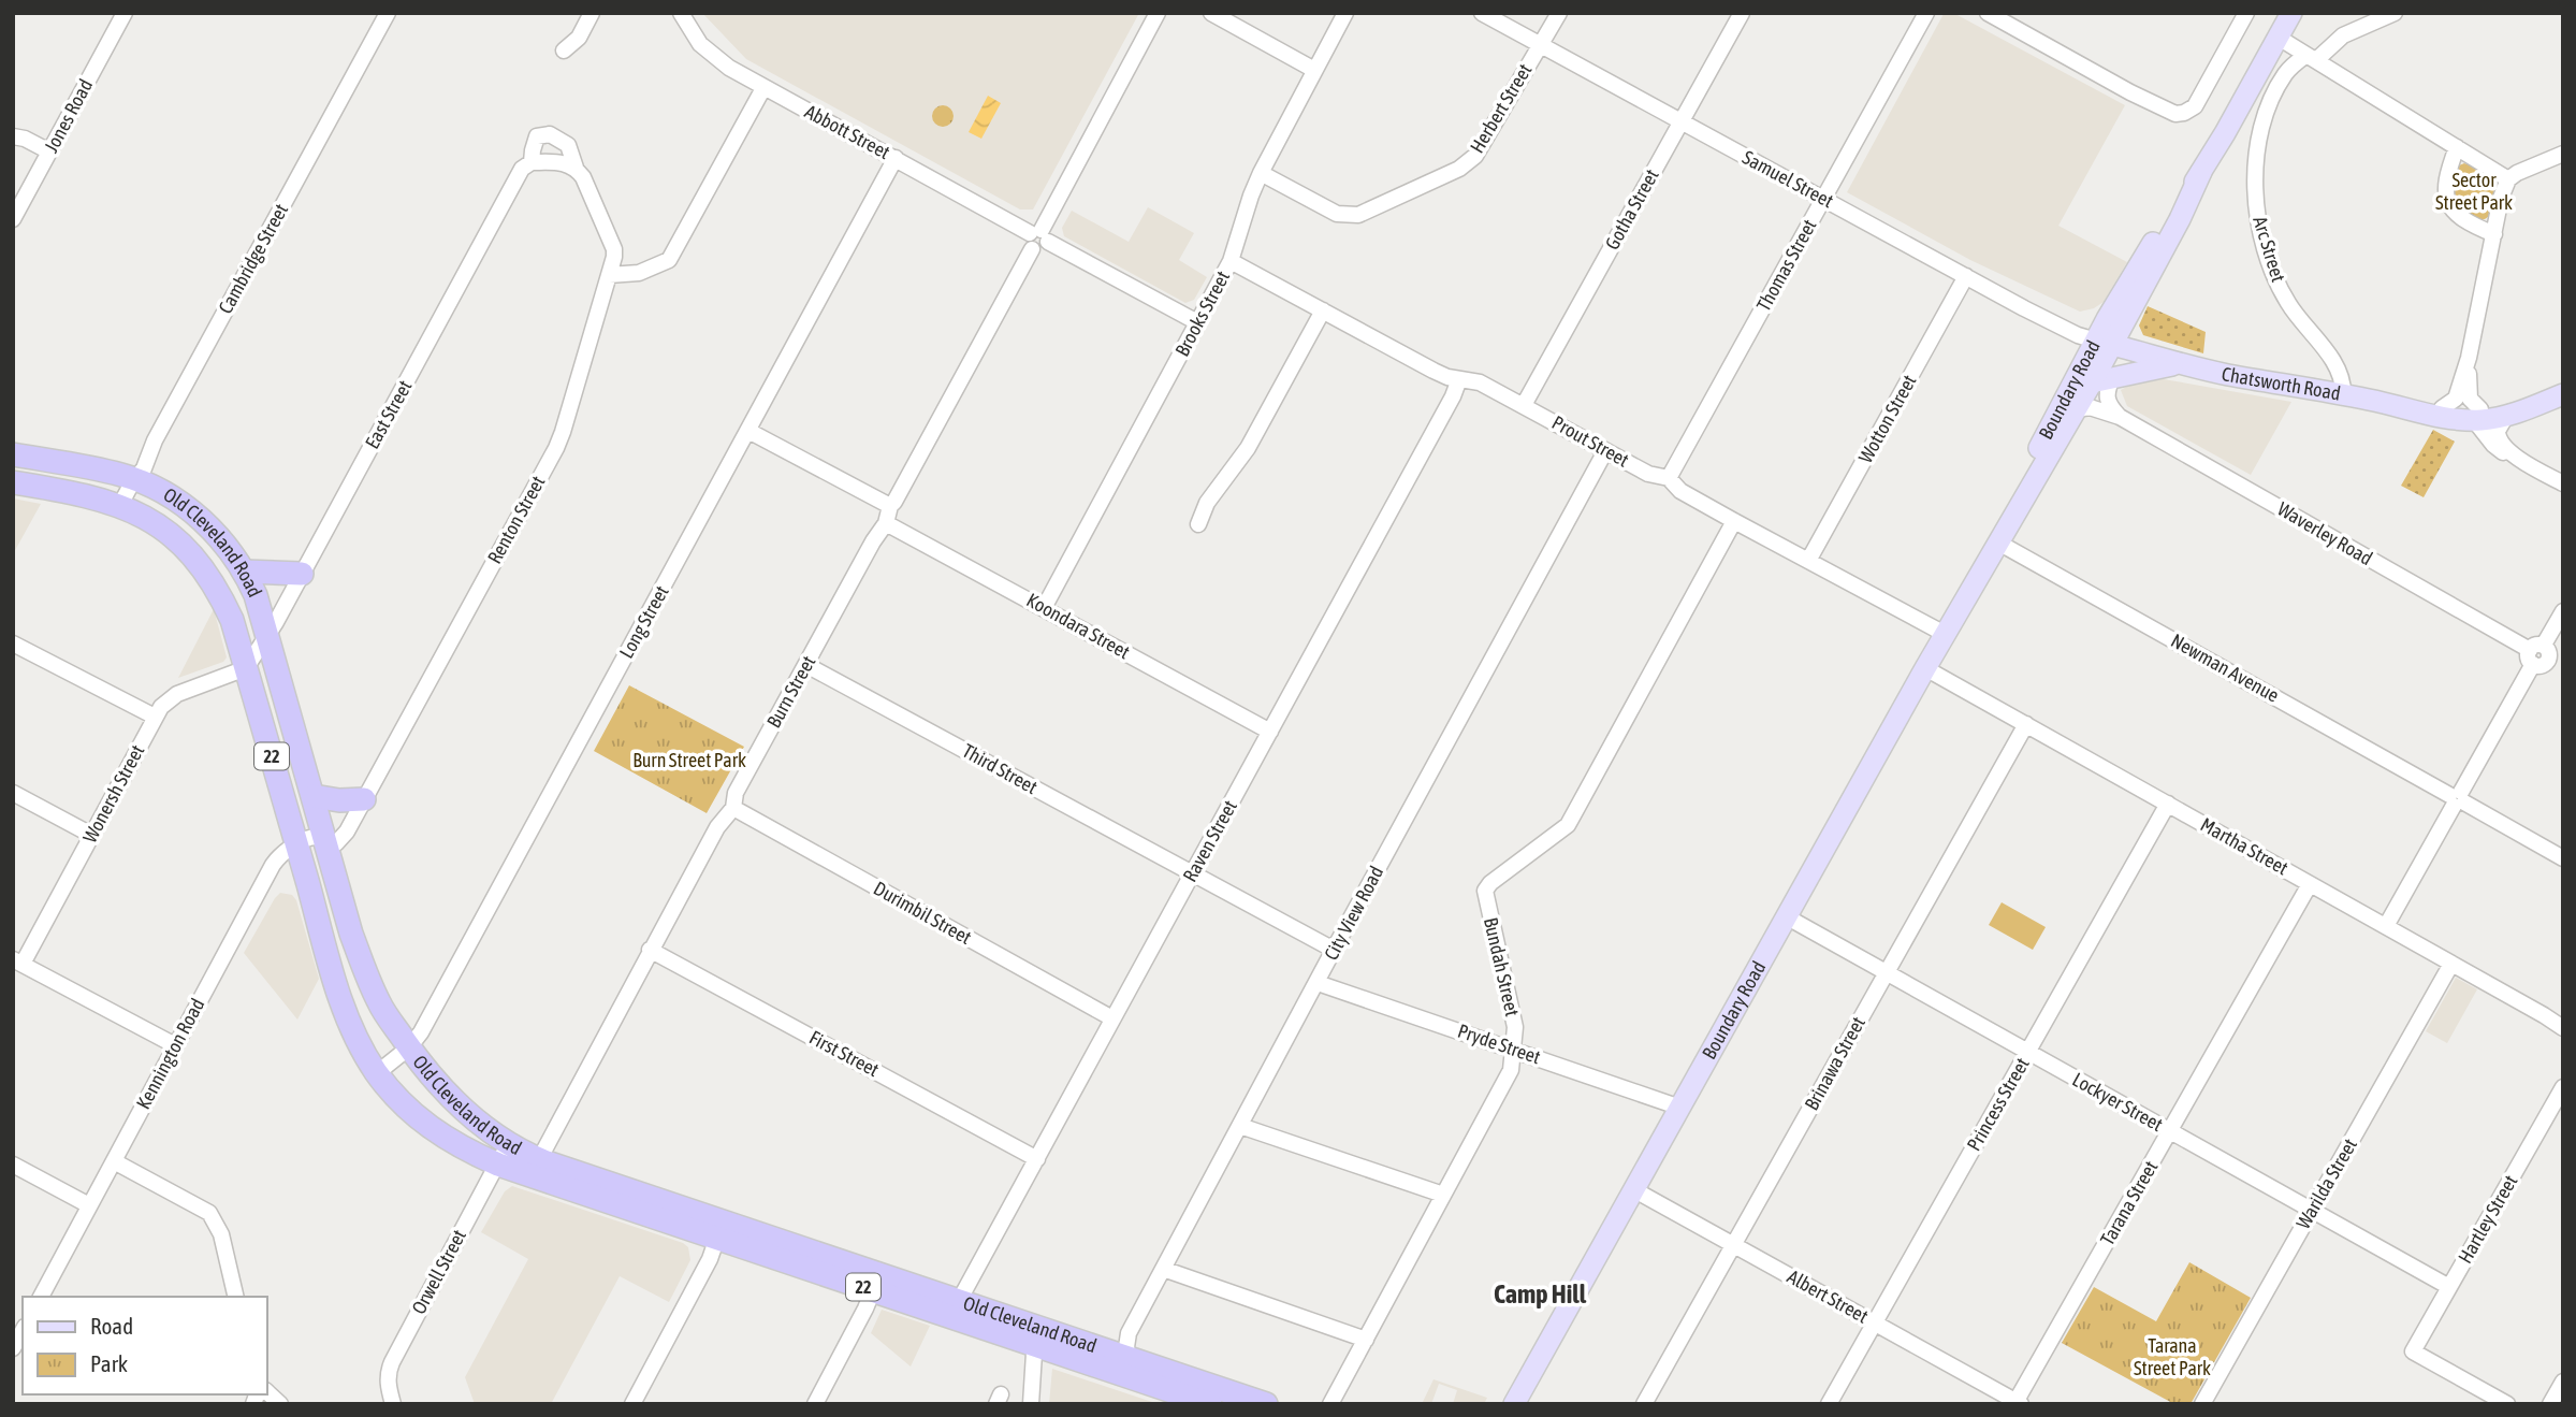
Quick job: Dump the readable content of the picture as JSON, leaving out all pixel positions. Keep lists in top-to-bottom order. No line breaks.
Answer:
{"streets":{"highway":["Old Cleveland Road","22"],"main road":["Chatsworth Road","Boundary Road"],"street":["Herbert Street","Jones Road","Abbott Street","Samuel Street","Gotha Street","Arc Street","Cambridge Street","Thomas Street","Brooks Street","East Street","Wotton Street","Prout Street","Renton Street","Waverley Road","Long Street","Koondara Street","Newman Avenue","Burn Street","Third Street","Wonersh Street","Raven Street","Martha Street","Durimbil Street","City View Road","Bundah Street","Pryde Street","Kennington Road","First Street","Brinawa Street","Lockyer Street","Princess Street","Warilda Street","Tarana Street","Hartley Street","Orwell Street","Albert Street"]},"crossings":[["Herbert Street","Samuel Street"],["Herbert Street","Brooks Street"],["Abbott Street","Brooks Street"],["Abbott Street","Long Street"],["Abbott Street","Burn Street"],["Samuel Street","Gotha Street"],["Samuel Street","Thomas Street"],["Samuel Street","Chatsworth Road"],["Samuel Street","Boundary Road"],["Samuel Street","Wotton Street"],["Gotha Street","Prout Street"],["Arc Street","Chatsworth Road"],["Cambridge Street","Old Cleveland Road"],["Thomas Street","Prout Street"],["Brooks Street","Prout Street"],["Brooks Street","Koondara Street"],["Chatsworth Road","Boundary Road"],["Boundary Road","Prout Street"],["Boundary Road","Waverley Road"],["Boundary Road","Newman Avenue"],["Boundary Road","Martha Street"],["Boundary Road","Pryde Street"],["Boundary Road","Lockyer Street"],["Boundary Road","Albert Street"],["East Street","Renton Street"],["East Street","Old Cleveland Road"],["East Street","Wonersh Street"],["Wotton Street","Prout Street"],["Prout Street","Raven Street"],["Prout Street","City View Road"],["Prout Street","Bundah Street"],["Renton Street","Old Cleveland Road"],["Old Cleveland Road","Long Street"],["Old Cleveland Road","Burn Street"],["Old Cleveland Road","Wonersh Street"],["Old Cleveland Road","Raven Street"],["Old Cleveland Road","City View Road"],["Old Cleveland Road","Kennington Road"],["Old Cleveland Road","Orwell Street"],["Koondara Street","Burn Street"],["Koondara Street","Raven Street"],["Burn Street","Third Street"],["Burn Street","Durimbil Street"],["Burn Street","First Street"],["Third Street","Raven Street"],["Raven Street","Durimbil Street"],["Raven Street","First Street"],["Martha Street","Brinawa Street"],["Martha Street","Princess Street"],["Martha Street","Warilda Street"],["Martha Street","Tarana Street"],["City View Road","Pryde Street"],["Bundah Street","Pryde Street"],["Brinawa Street","Lockyer Street"],["Brinawa Street","Albert Street"],["Lockyer Street","Princess Street"],["Lockyer Street","Warilda Street"],["Lockyer Street","Tarana Street"],["Lockyer Street","Hartley Street"],["Princess Street","Albert Street"],["Tarana Street","Albert Street"]],"districts":["Camp Hill"],"parks":["Sector Street Park","Burn Street Park","Tarana Street Park"],"legend":["Road","Park"]}
